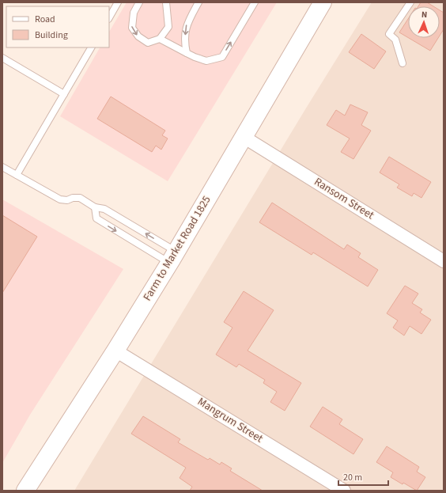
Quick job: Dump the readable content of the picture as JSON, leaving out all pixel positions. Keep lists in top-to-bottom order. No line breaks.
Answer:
{"streets":{"main road":["Farm to Market Road 1825"],"street":["Ransom Street","Mangrum Street"]},"crossings":[["Ransom Street","Farm to Market Road 1825"],["Farm to Market Road 1825","Mangrum Street"]],"legend":["Road","Building"],"scale_bar":"20 m","north":"top"}
